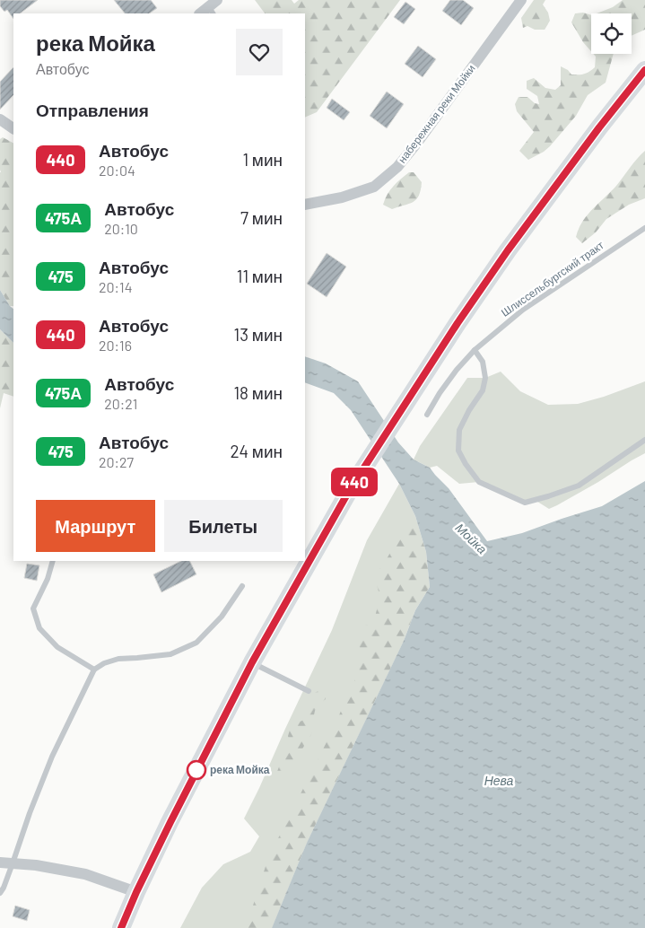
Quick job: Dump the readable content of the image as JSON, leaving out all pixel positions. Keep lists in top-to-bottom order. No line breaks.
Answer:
{"streets":{"street":["набережная реки Мойки"],"lane":["Шлиссельбургский тракт"]},"water":["Мойка","Нева"],"places":["река Мойка"],"lines":["bus line 440"],"page":{"on_map":"440","heading":[["река Мойка","Автобус"],"Отправления"],"list":[{"mark":"440","name":"Автобус","note":"20:04","value":"1 мин"},{"mark":"475А","name":"Автобус","note":"20:10","value":"7 мин"},{"mark":"475","name":"Автобус","note":"20:14","value":"11 мин"},{"mark":"440","name":"Автобус","note":"20:16","value":"13 мин"},{"mark":"475А","name":"Автобус","note":"20:21","value":"18 мин"},{"mark":"475","name":"Автобус","note":"20:27","value":"24 мин"}],"buttons":["Маршрут","Билеты"]}}
